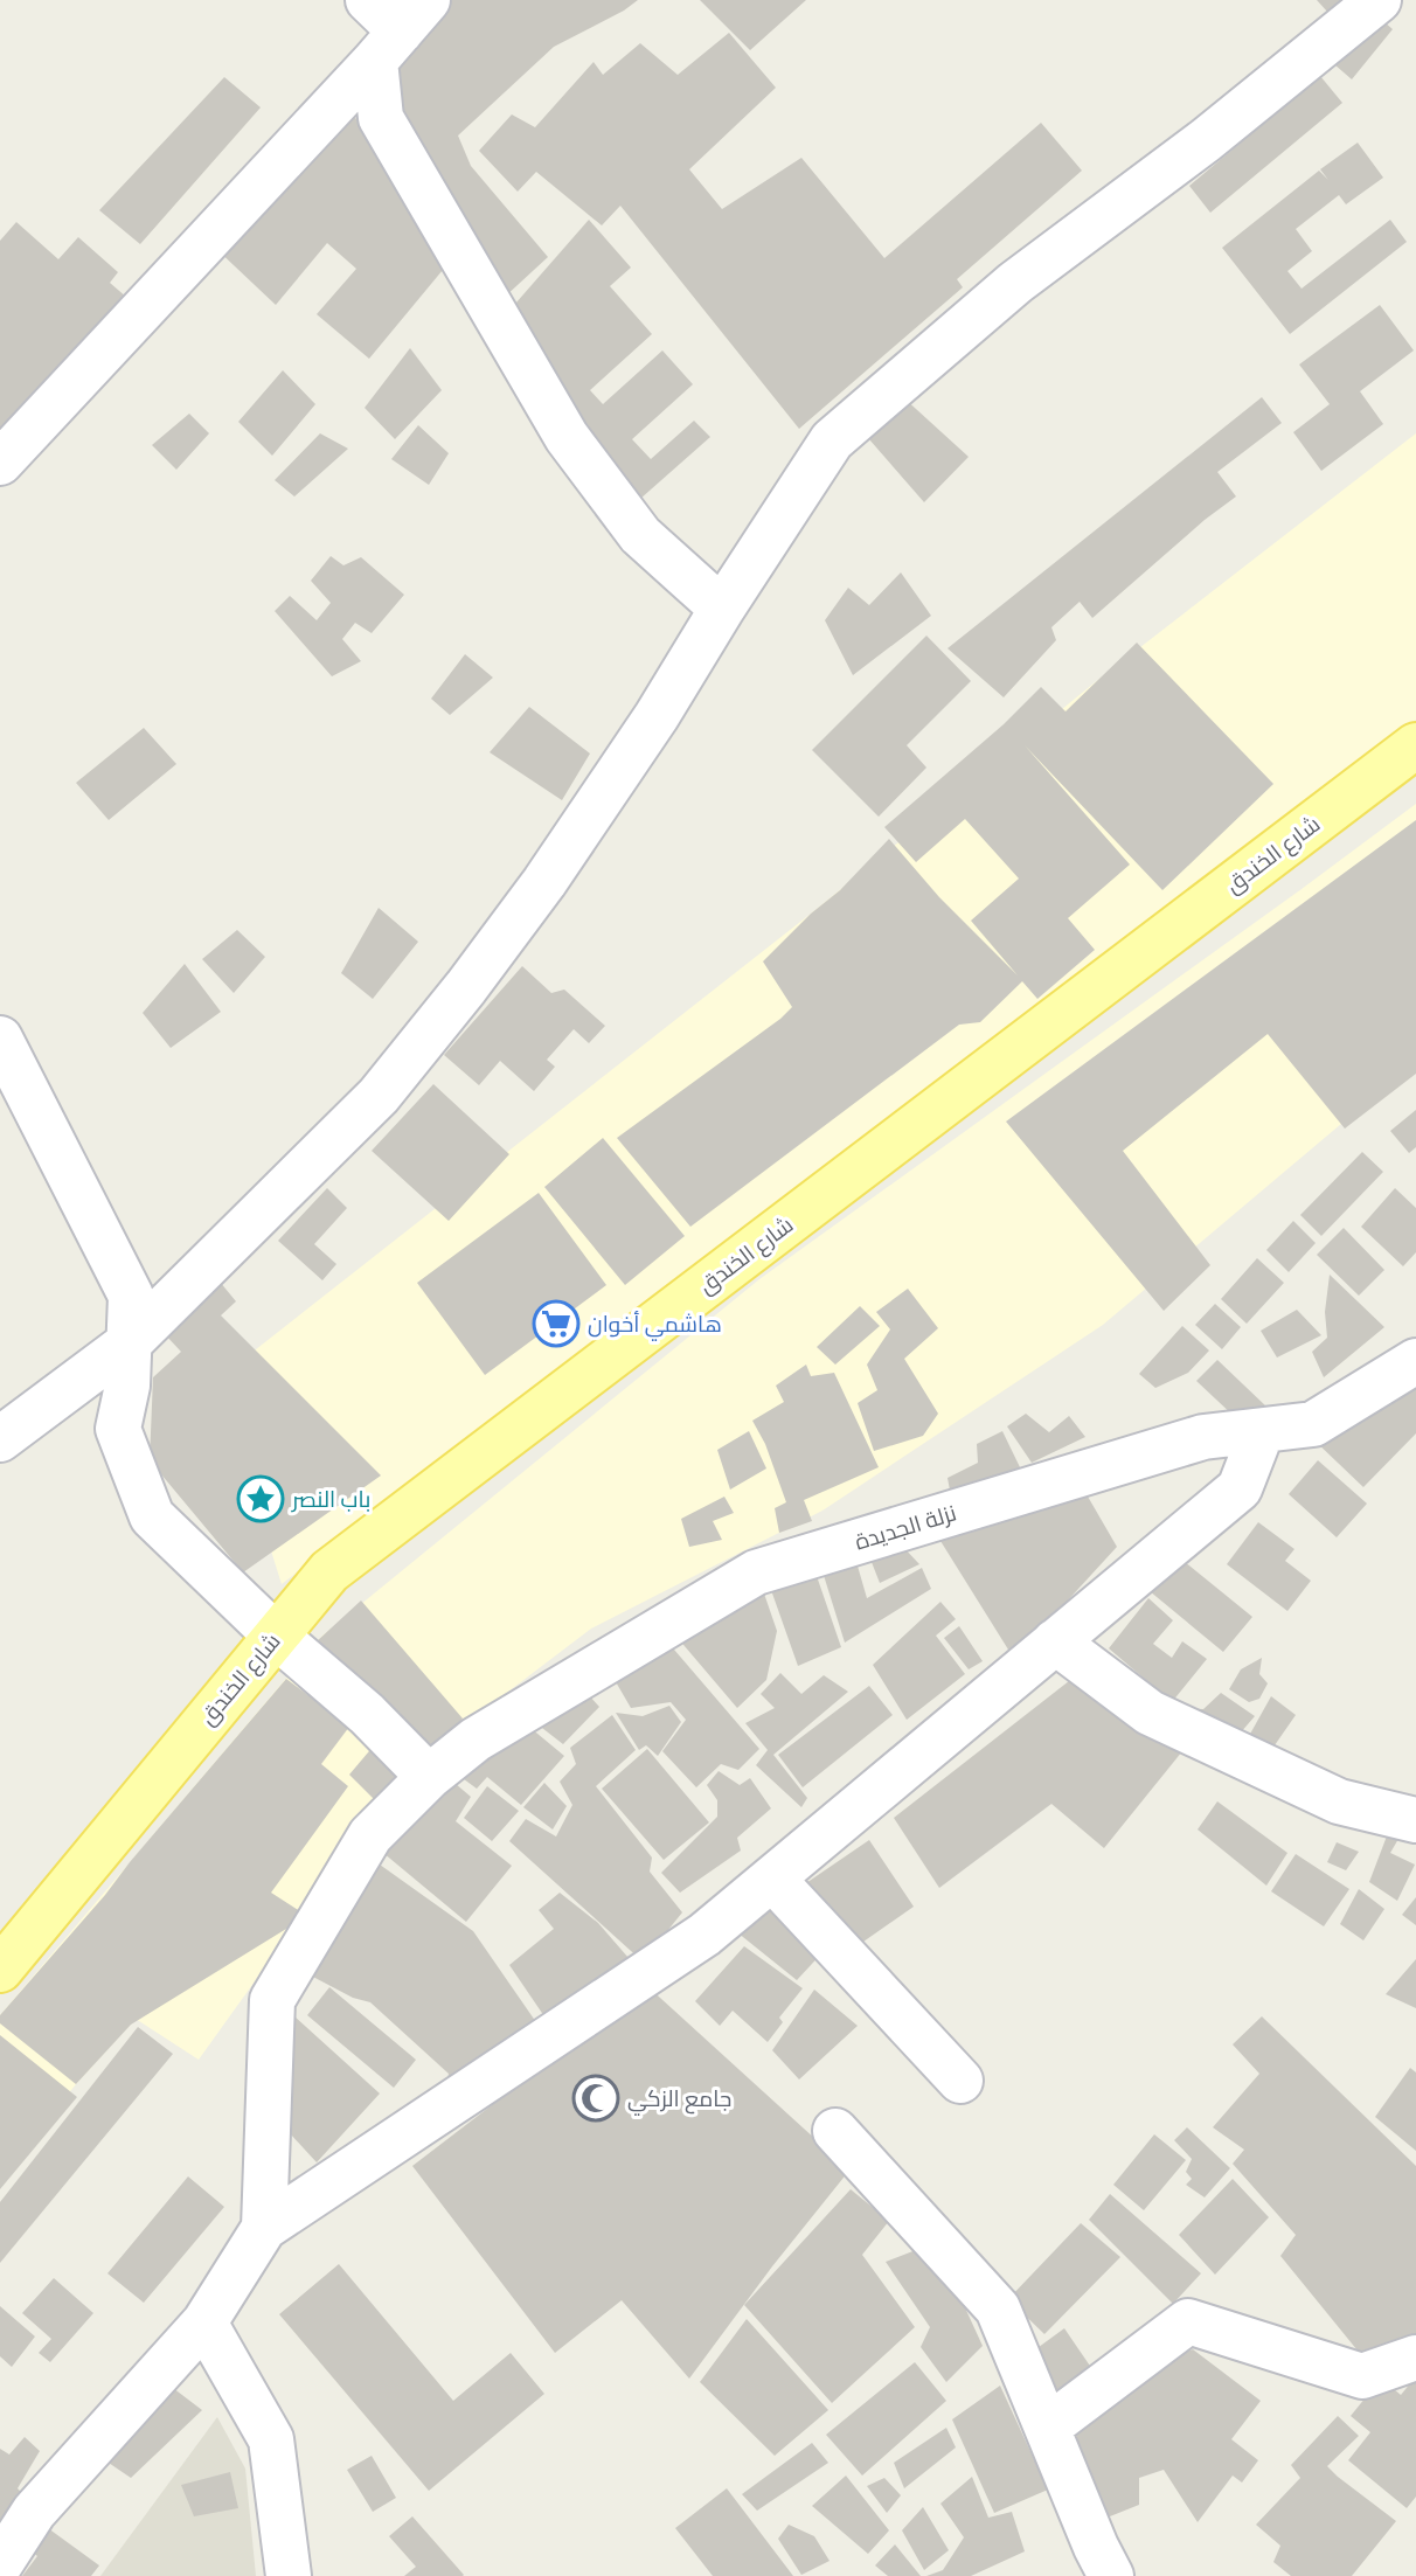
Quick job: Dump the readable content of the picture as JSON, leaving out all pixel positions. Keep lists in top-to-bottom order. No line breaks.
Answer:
{"streets":{"main road":["شارع الخندق"],"street":["نزلة الجديدة"]},"places":{"supermarket":["هاشمي أخوان"],"place":["باب النصر"],"mosque":["جامع الزكي"]}}
